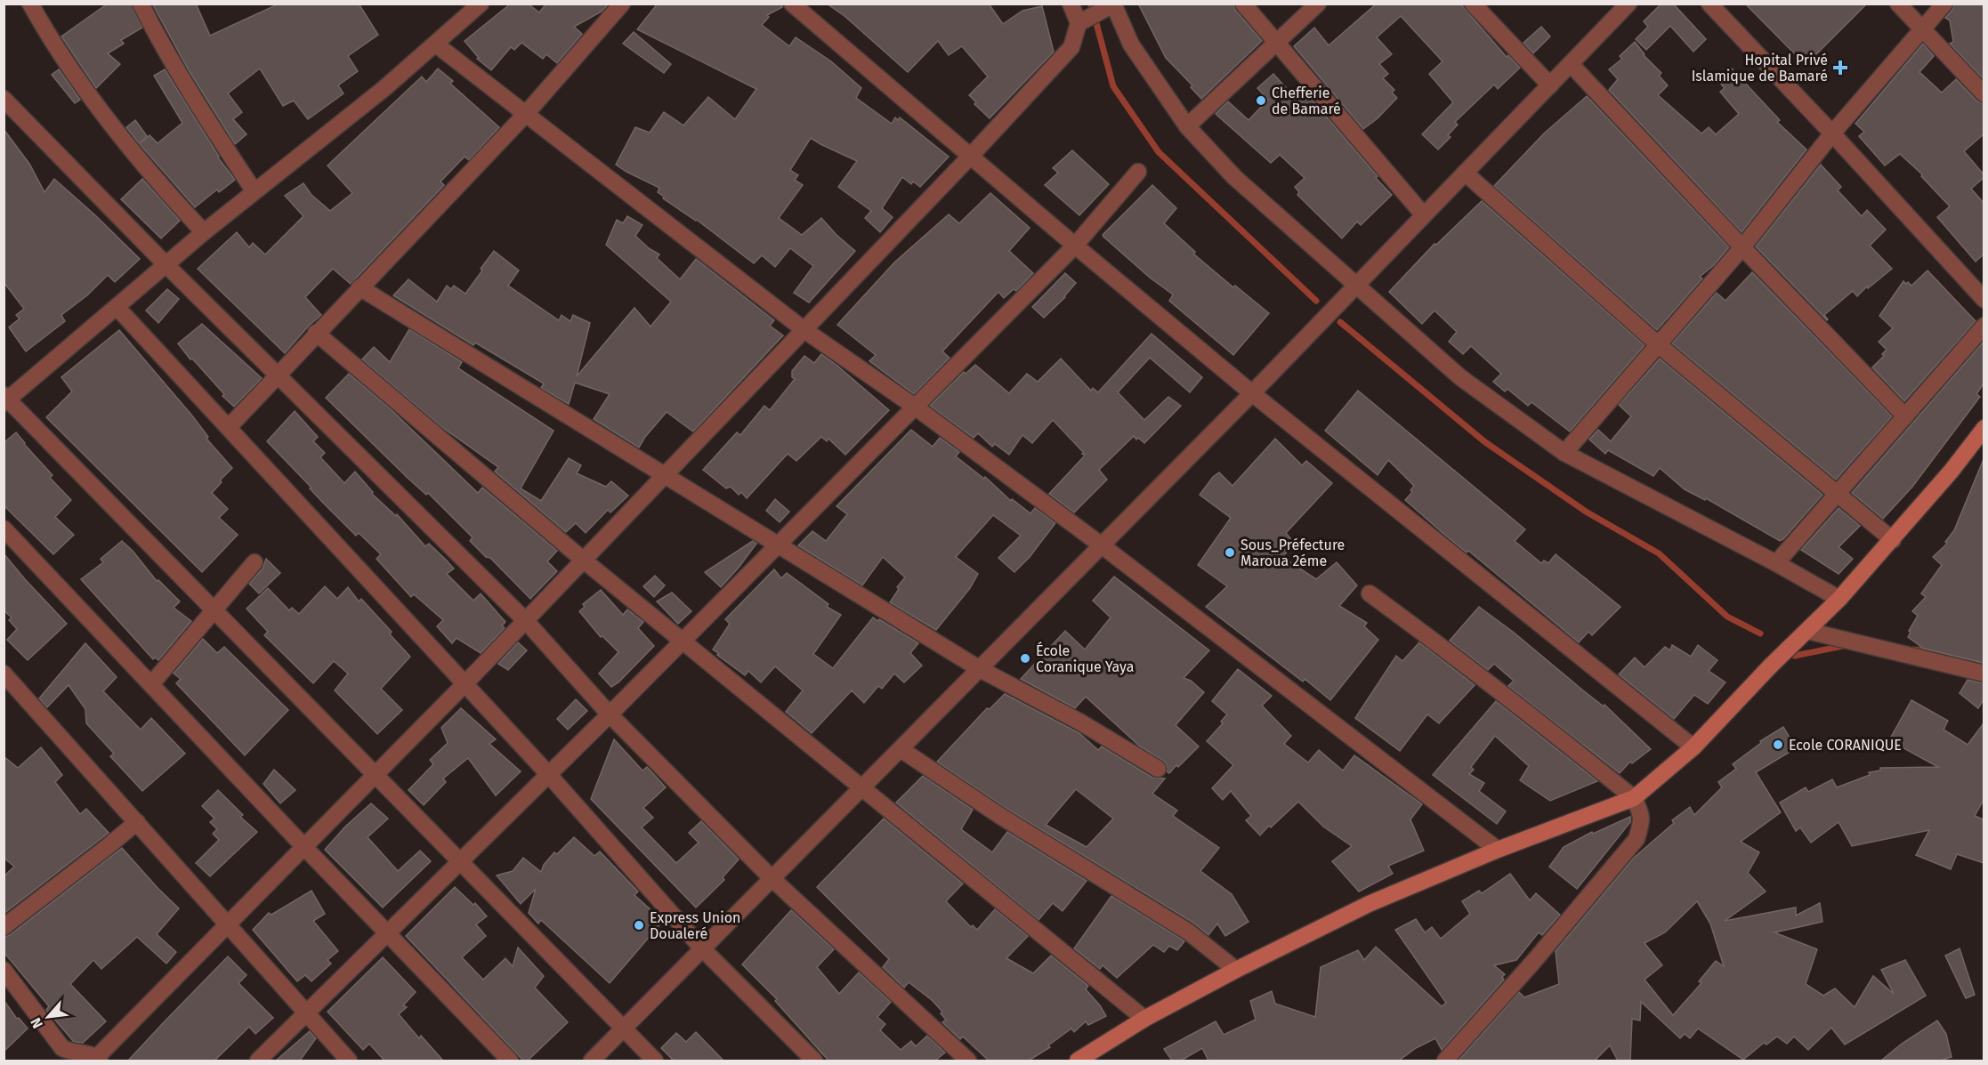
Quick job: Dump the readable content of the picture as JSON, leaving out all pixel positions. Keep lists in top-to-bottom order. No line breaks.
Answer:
{"places":{"health":["Hopital Privé Islamique de Bamaré"],"other":["Chefferie de Bamaré","Sous_Préfecture Maroua 2éme","École Coranique Yaya","Ecole CORANIQUE","Express Union Doualeré"]},"north":"bottom left"}
